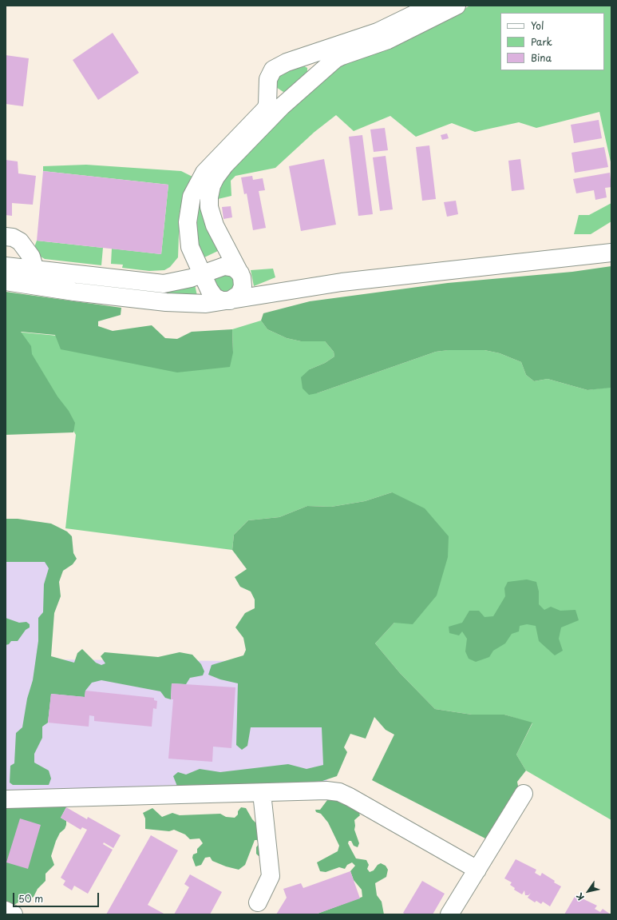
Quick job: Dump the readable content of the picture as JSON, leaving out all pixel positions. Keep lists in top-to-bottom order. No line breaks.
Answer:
{"legend":["Yol","Park","Bina"],"scale_bar":"50 m","north":"bottom left"}
